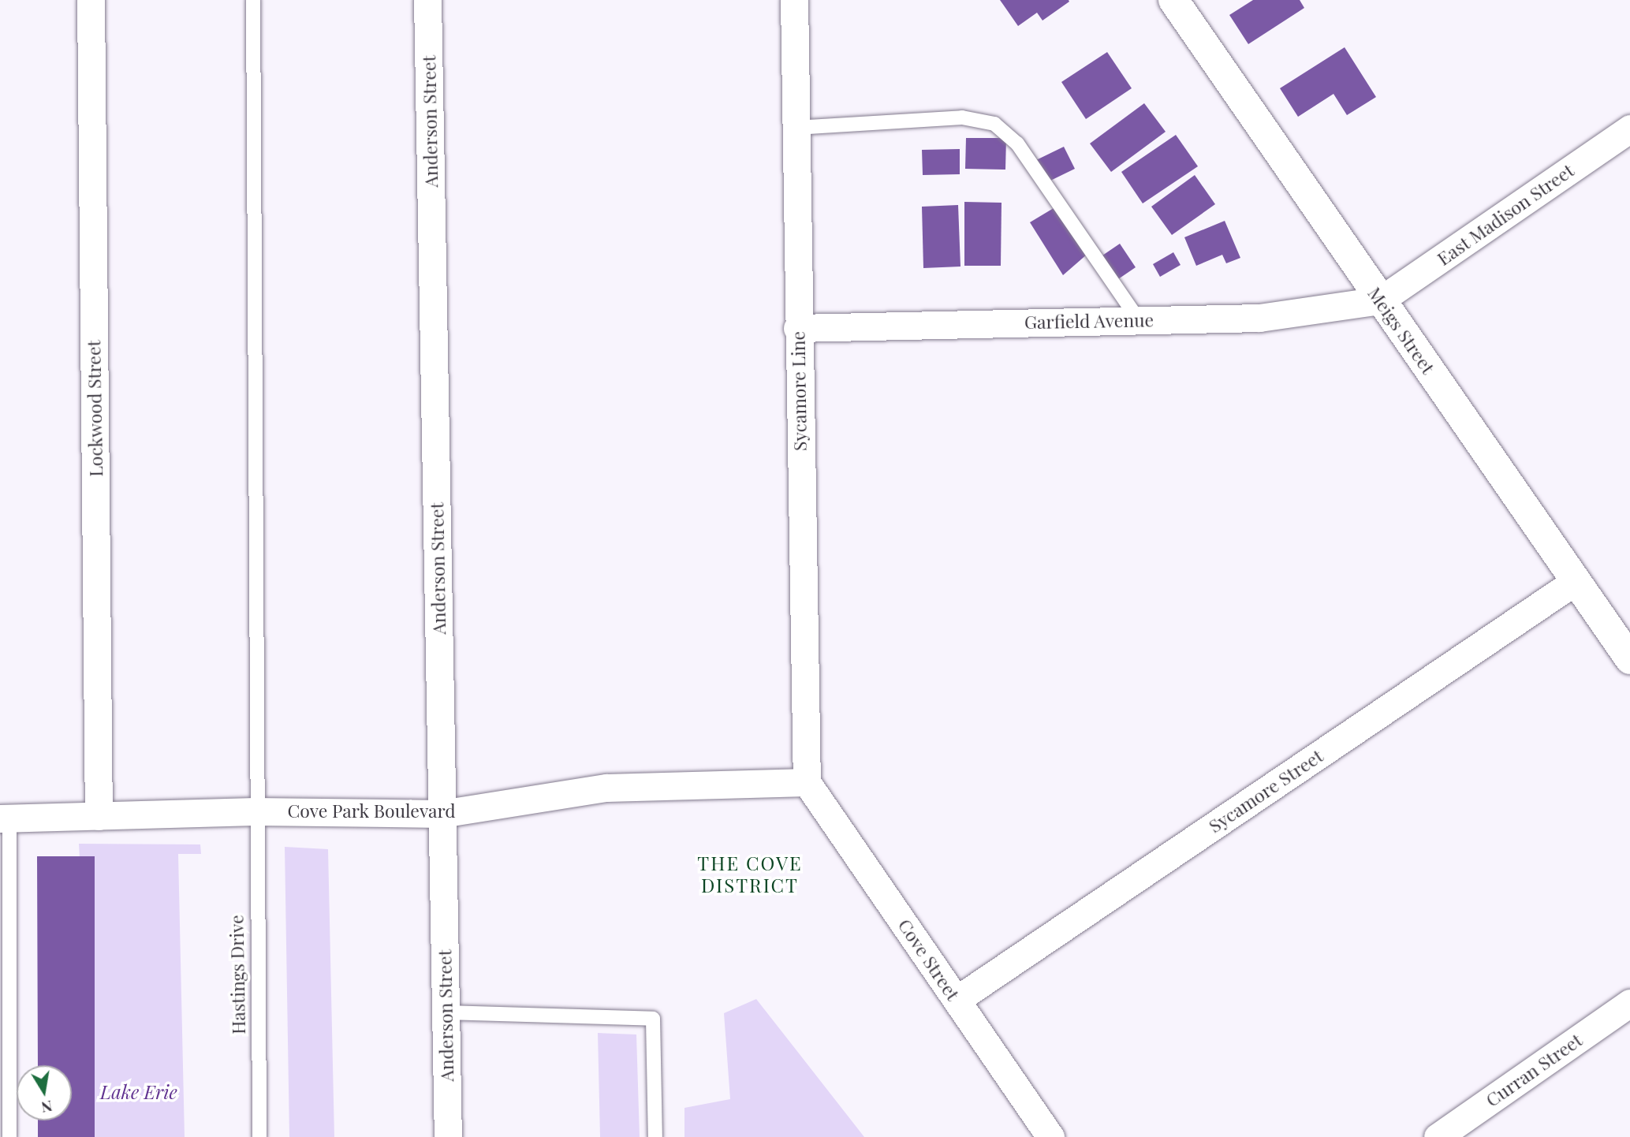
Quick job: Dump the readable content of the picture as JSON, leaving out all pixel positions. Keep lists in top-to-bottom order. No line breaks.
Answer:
{"streets":{"street":["Anderson Street","East Madison Street","Garfield Avenue","Meigs Street","Sycamore Line","Lockwood Street","Sycamore Street","Cove Park Boulevard","Cove Street","Curran Street"],"lane":["Hastings Drive"]},"crossings":[["Anderson Street","Cove Park Boulevard"],["East Madison Street","Garfield Avenue"],["East Madison Street","Meigs Street"],["Garfield Avenue","Meigs Street"],["Garfield Avenue","Sycamore Line"],["Meigs Street","Sycamore Street"],["Sycamore Line","Cove Park Boulevard"],["Sycamore Line","Cove Street"],["Lockwood Street","Cove Park Boulevard"],["Sycamore Street","Cove Street"],["Cove Park Boulevard","Cove Street"],["Cove Park Boulevard","Hastings Drive"]],"districts":["THE COVE DISTRICT"],"water":["Lake Erie"],"north":"bottom"}
